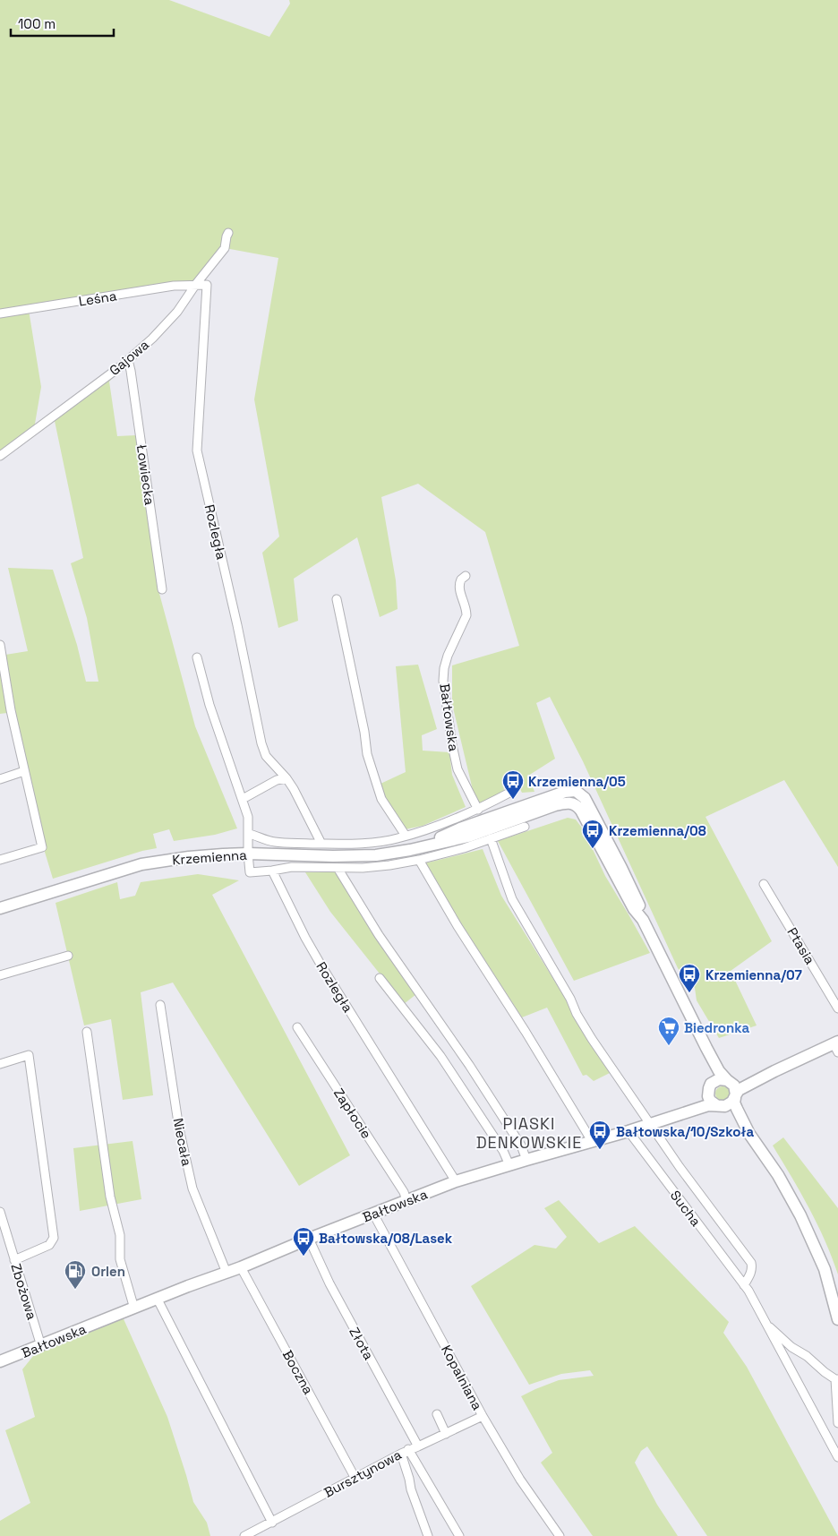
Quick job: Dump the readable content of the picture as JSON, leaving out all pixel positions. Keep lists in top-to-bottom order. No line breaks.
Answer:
{"streets":{"main road":["Bałtowska","Krzemienna"],"street":["Leśna","Gajowa","Łowiecka","Rozległa","Ptasia","Zapłocie","Niecała","Sucha","Zbożowa","Złota","Boczna","Kopalniana","Bursztynowa"]},"crossings":[["Leśna","Gajowa"],["Leśna","Rozległa"],["Gajowa","Łowiecka"],["Gajowa","Rozległa"],["Rozległa","Bałtowska"],["Bałtowska","Krzemienna"],["Bałtowska","Zapłocie"],["Bałtowska","Niecała"],["Bałtowska","Sucha"],["Bałtowska","Zbożowa"],["Bałtowska","Złota"],["Bałtowska","Boczna"],["Bałtowska","Kopalniana"],["Złota","Bursztynowa"],["Boczna","Bursztynowa"],["Kopalniana","Bursztynowa"]],"districts":["PIASKI DENKOWSKIE"],"places":{"bus stop":["Krzemienna/05","Krzemienna/08","Krzemienna/07","Bałtowska/10/Szkoła","Bałtowska/08/Lasek"],"supermarket":["Biedronka"],"fuel station":["Orlen"]},"scale_bar":"100 m"}
